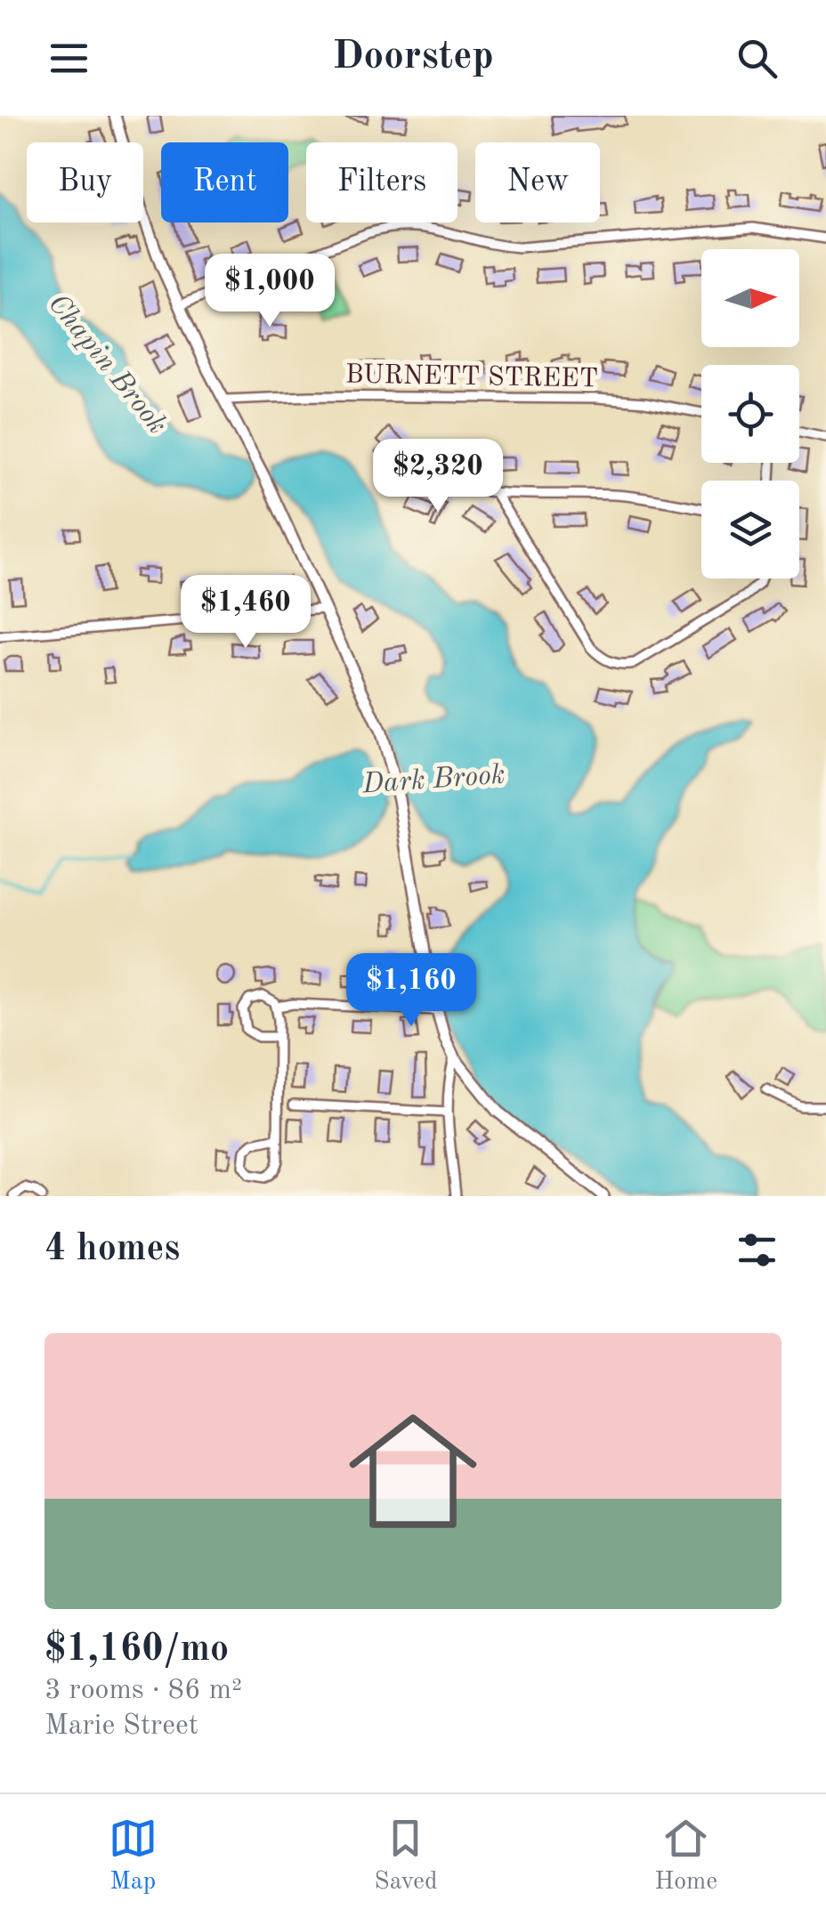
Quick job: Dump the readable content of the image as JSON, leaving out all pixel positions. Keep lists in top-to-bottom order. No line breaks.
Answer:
{"streets":{"street":["BURNETT STREET"]},"water":["Chapin Brook","Dark Brook"],"north":"right","page":{"header":"Doorstep","chip":["Buy","Rent","Filters","New"],"price":["$1,000","$2,320","$1,460","$1,160"],"heading":"4 homes","list":[{"name":"$1,160/mo","note":"3 rooms · 86 m² · Marie Street"}],"tabs":["Map","Saved","Home"]}}
